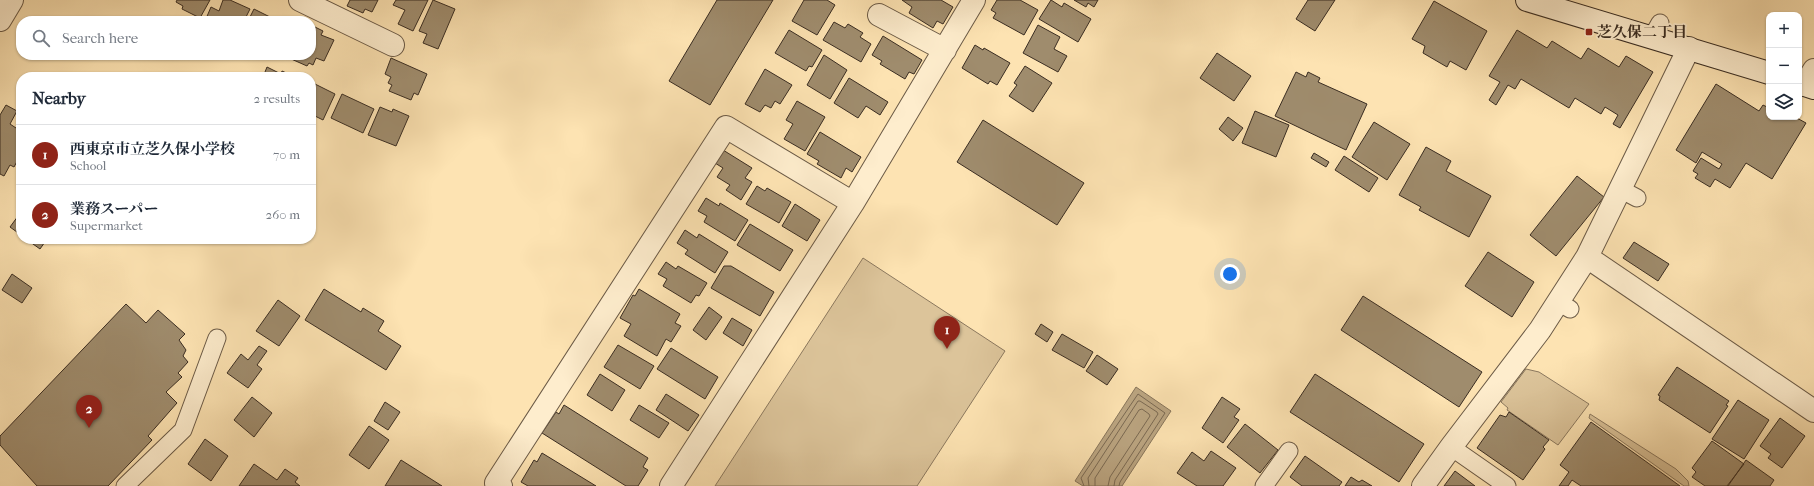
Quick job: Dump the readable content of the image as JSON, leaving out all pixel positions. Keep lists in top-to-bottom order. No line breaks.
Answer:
{"places":{"transit":["芝久保二丁目"]},"page":{"map_buttons":["+","−"],"search":"Search here","heading":["Nearby","2 results"],"list":[{"mark":"1","name":"西東京市立芝久保小学校","note":"School","value":"70 m"},{"mark":"2","name":"業務スーパー","note":"Supermarket","value":"260 m"}],"pins":["1","2"]}}
